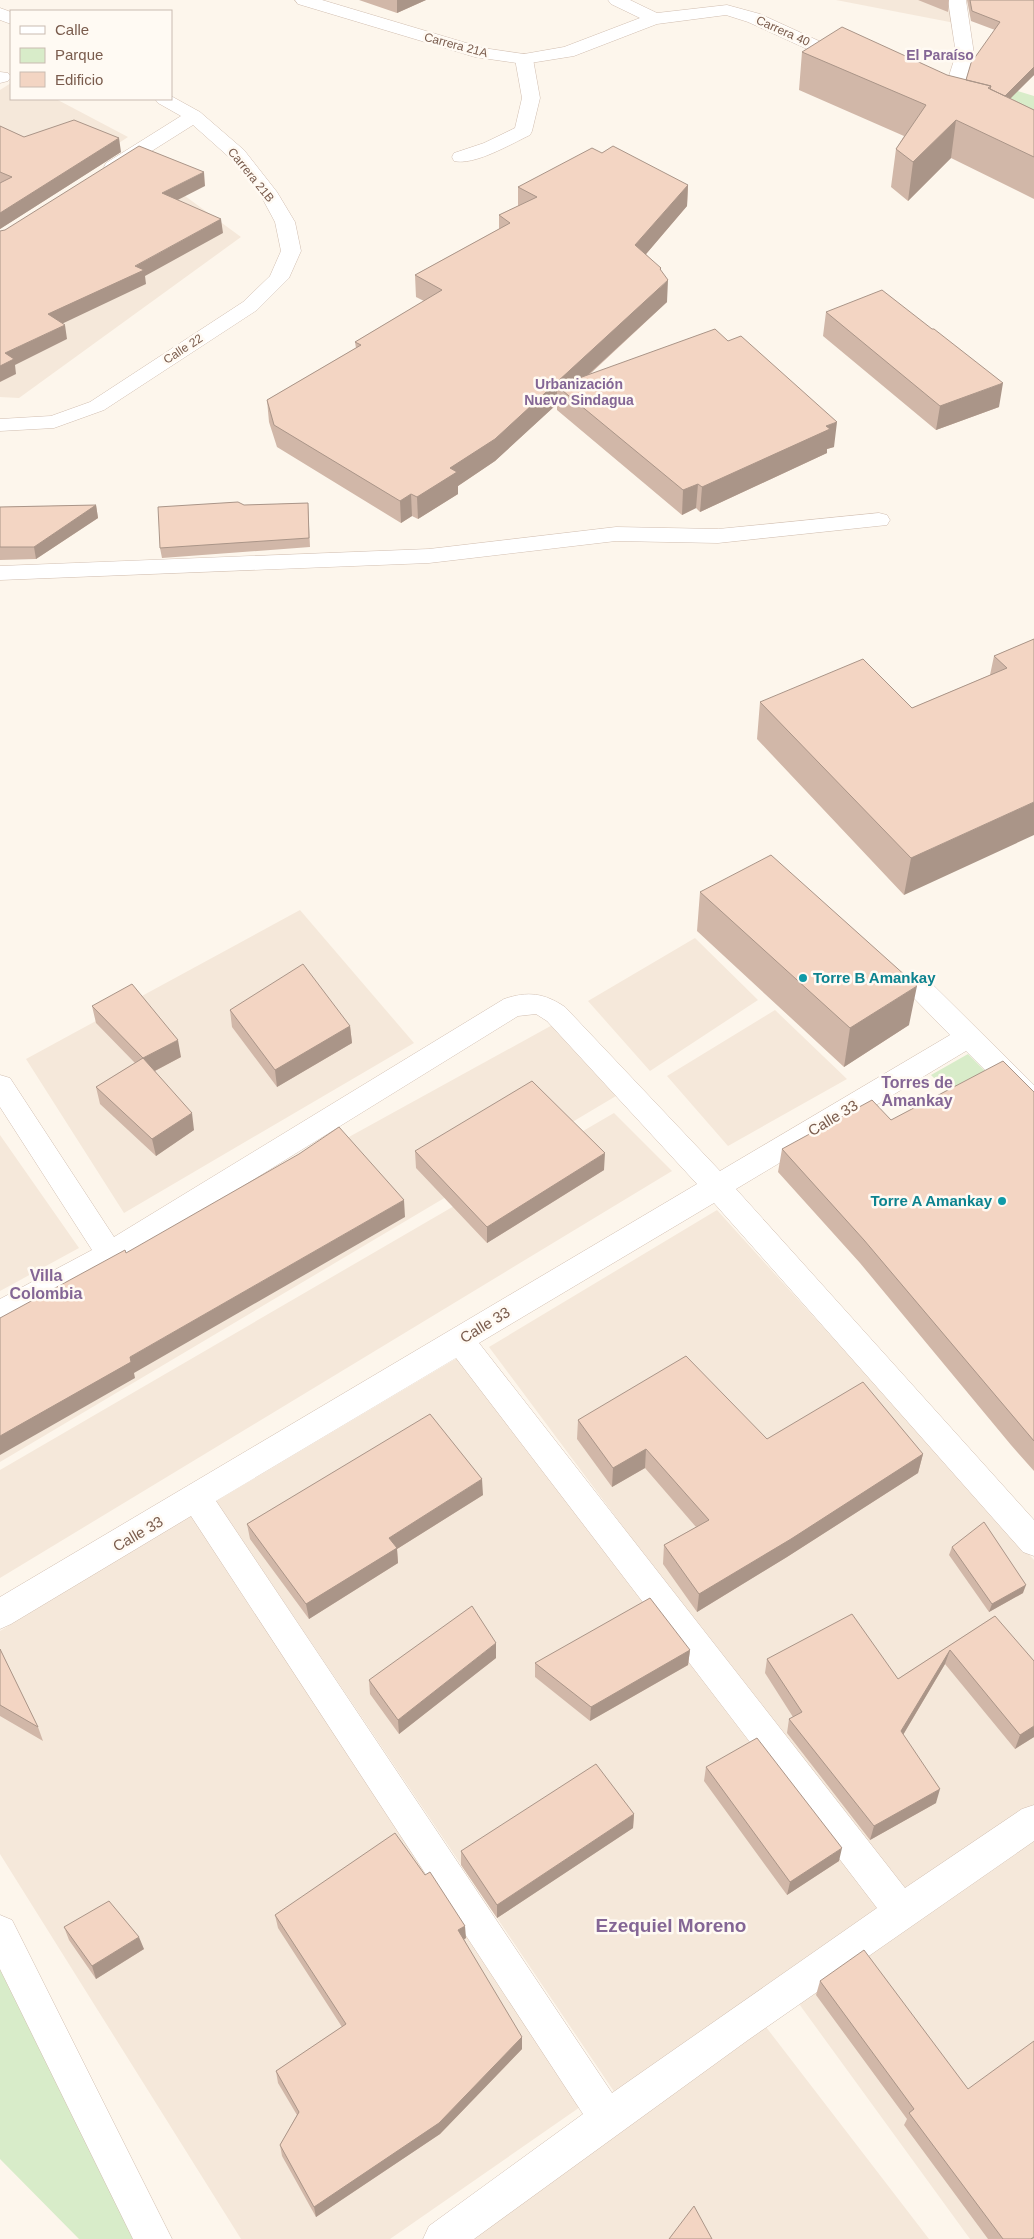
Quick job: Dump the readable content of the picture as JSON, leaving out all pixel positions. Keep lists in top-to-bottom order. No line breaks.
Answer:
{"streets":{"street":["Carrera 40","Carrera 21A","Carrera 21B","Calle 22","Calle 33"]},"crossings":[["Carrera 40","Carrera 21A"],["Carrera 21B","Calle 22"]],"districts":["El Paraíso","Urbanización Nuevo Sindagua","Torres de Amankay","Villa Colombia","Ezequiel Moreno"],"places":["Torre B Amankay","Torre A Amankay"],"legend":["Calle","Parque","Edificio"]}
